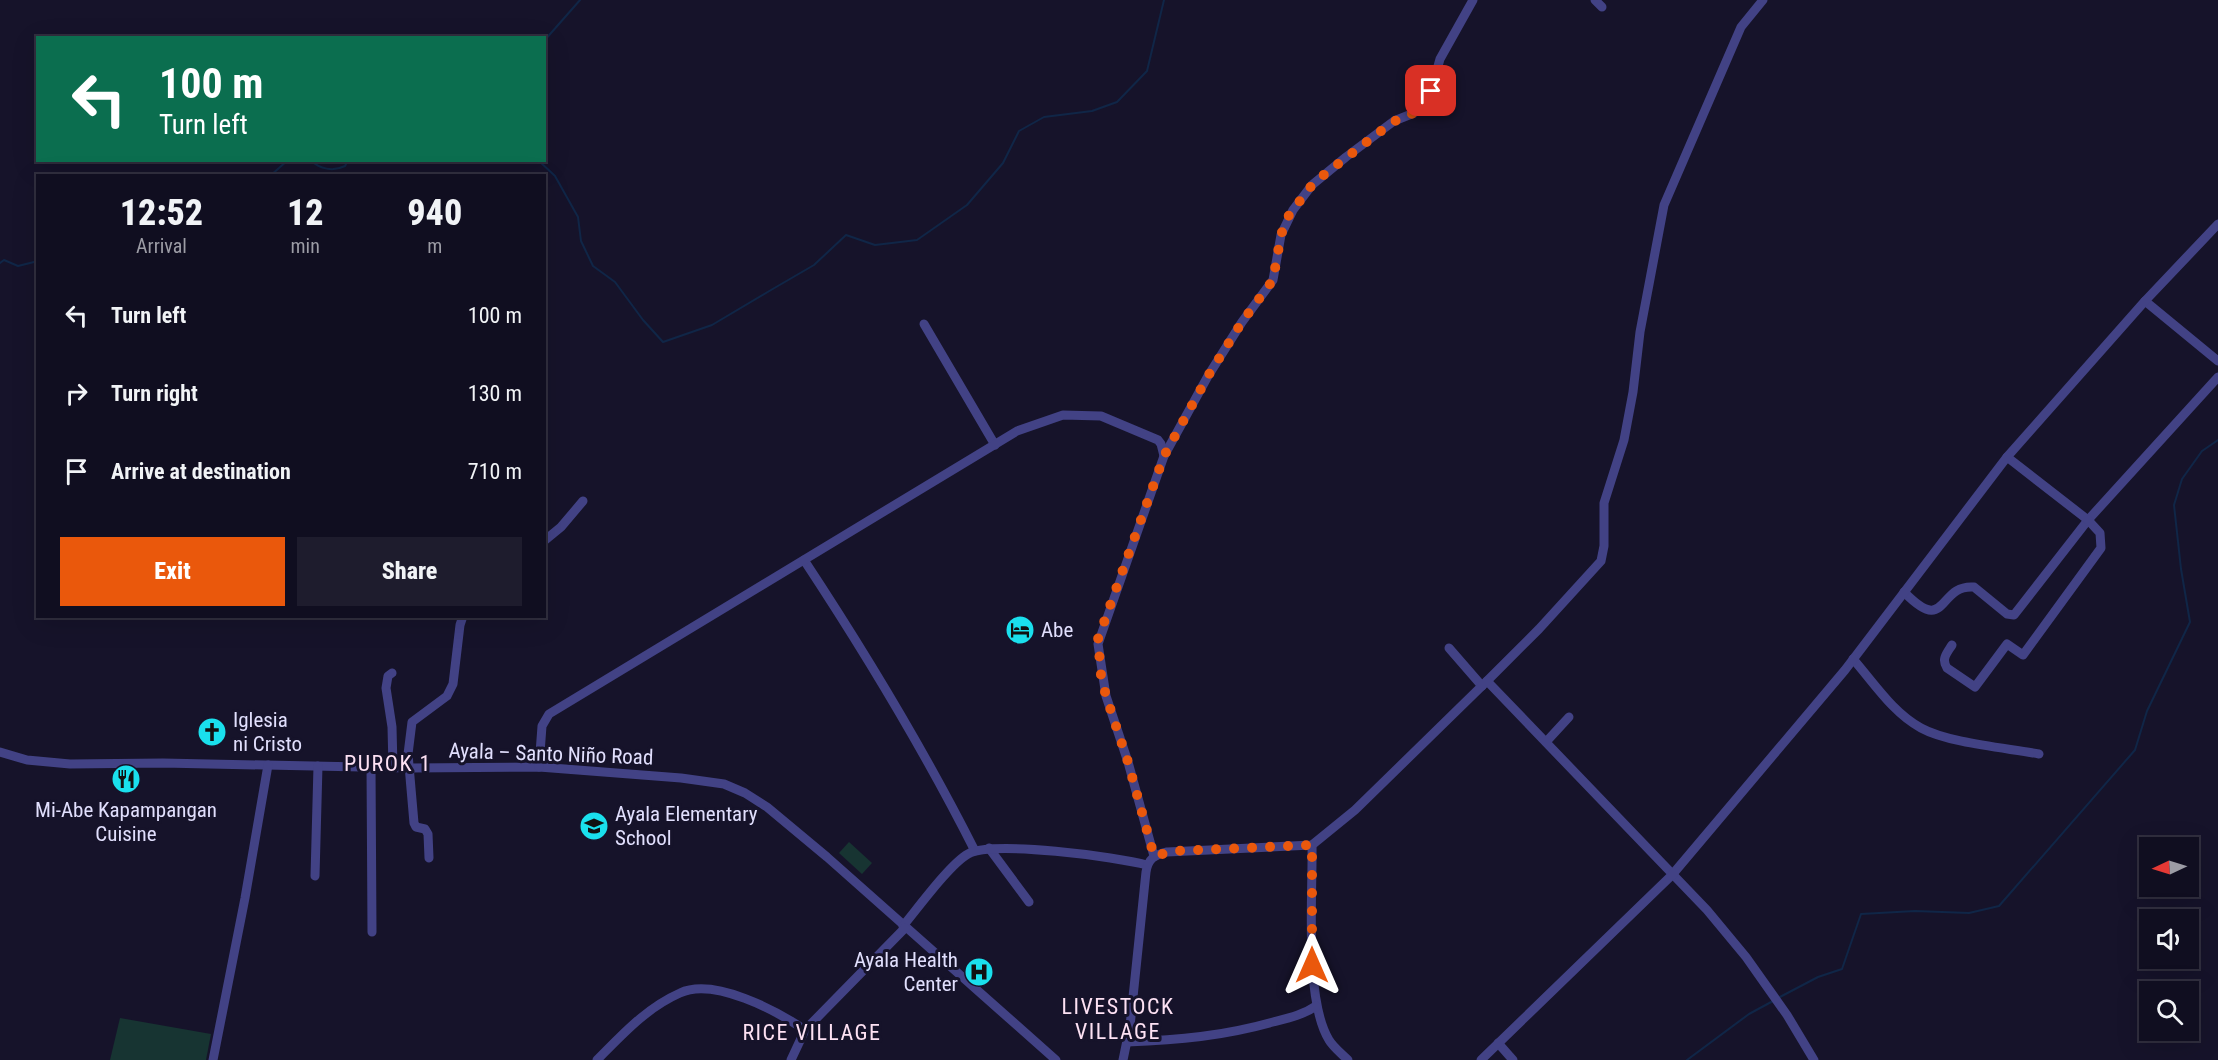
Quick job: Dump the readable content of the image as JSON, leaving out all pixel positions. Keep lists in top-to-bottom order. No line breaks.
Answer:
{"streets":{"street":["Ayala – Santo Niño Road"]},"districts":["PUROK 1","LIVESTOCK VILLAGE","RICE VILLAGE"],"places":{"hotel":["Abe"],"church":["Iglesia ni Cristo"],"restaurant":["Mi-Abe Kapampangan Cuisine"],"school or university":["Ayala Elementary School"],"hospital":["Ayala Health Center"]},"north":"left","page":{"turn":["100 m","Turn left"],"eta":["12:52","Arrival","12","min","940","m"],"list":[{"name":"Turn left","value":"100 m"},{"name":"Turn right","value":"130 m"},{"name":"Arrive at destination","value":"710 m"}],"buttons":["Exit","Share"]}}
